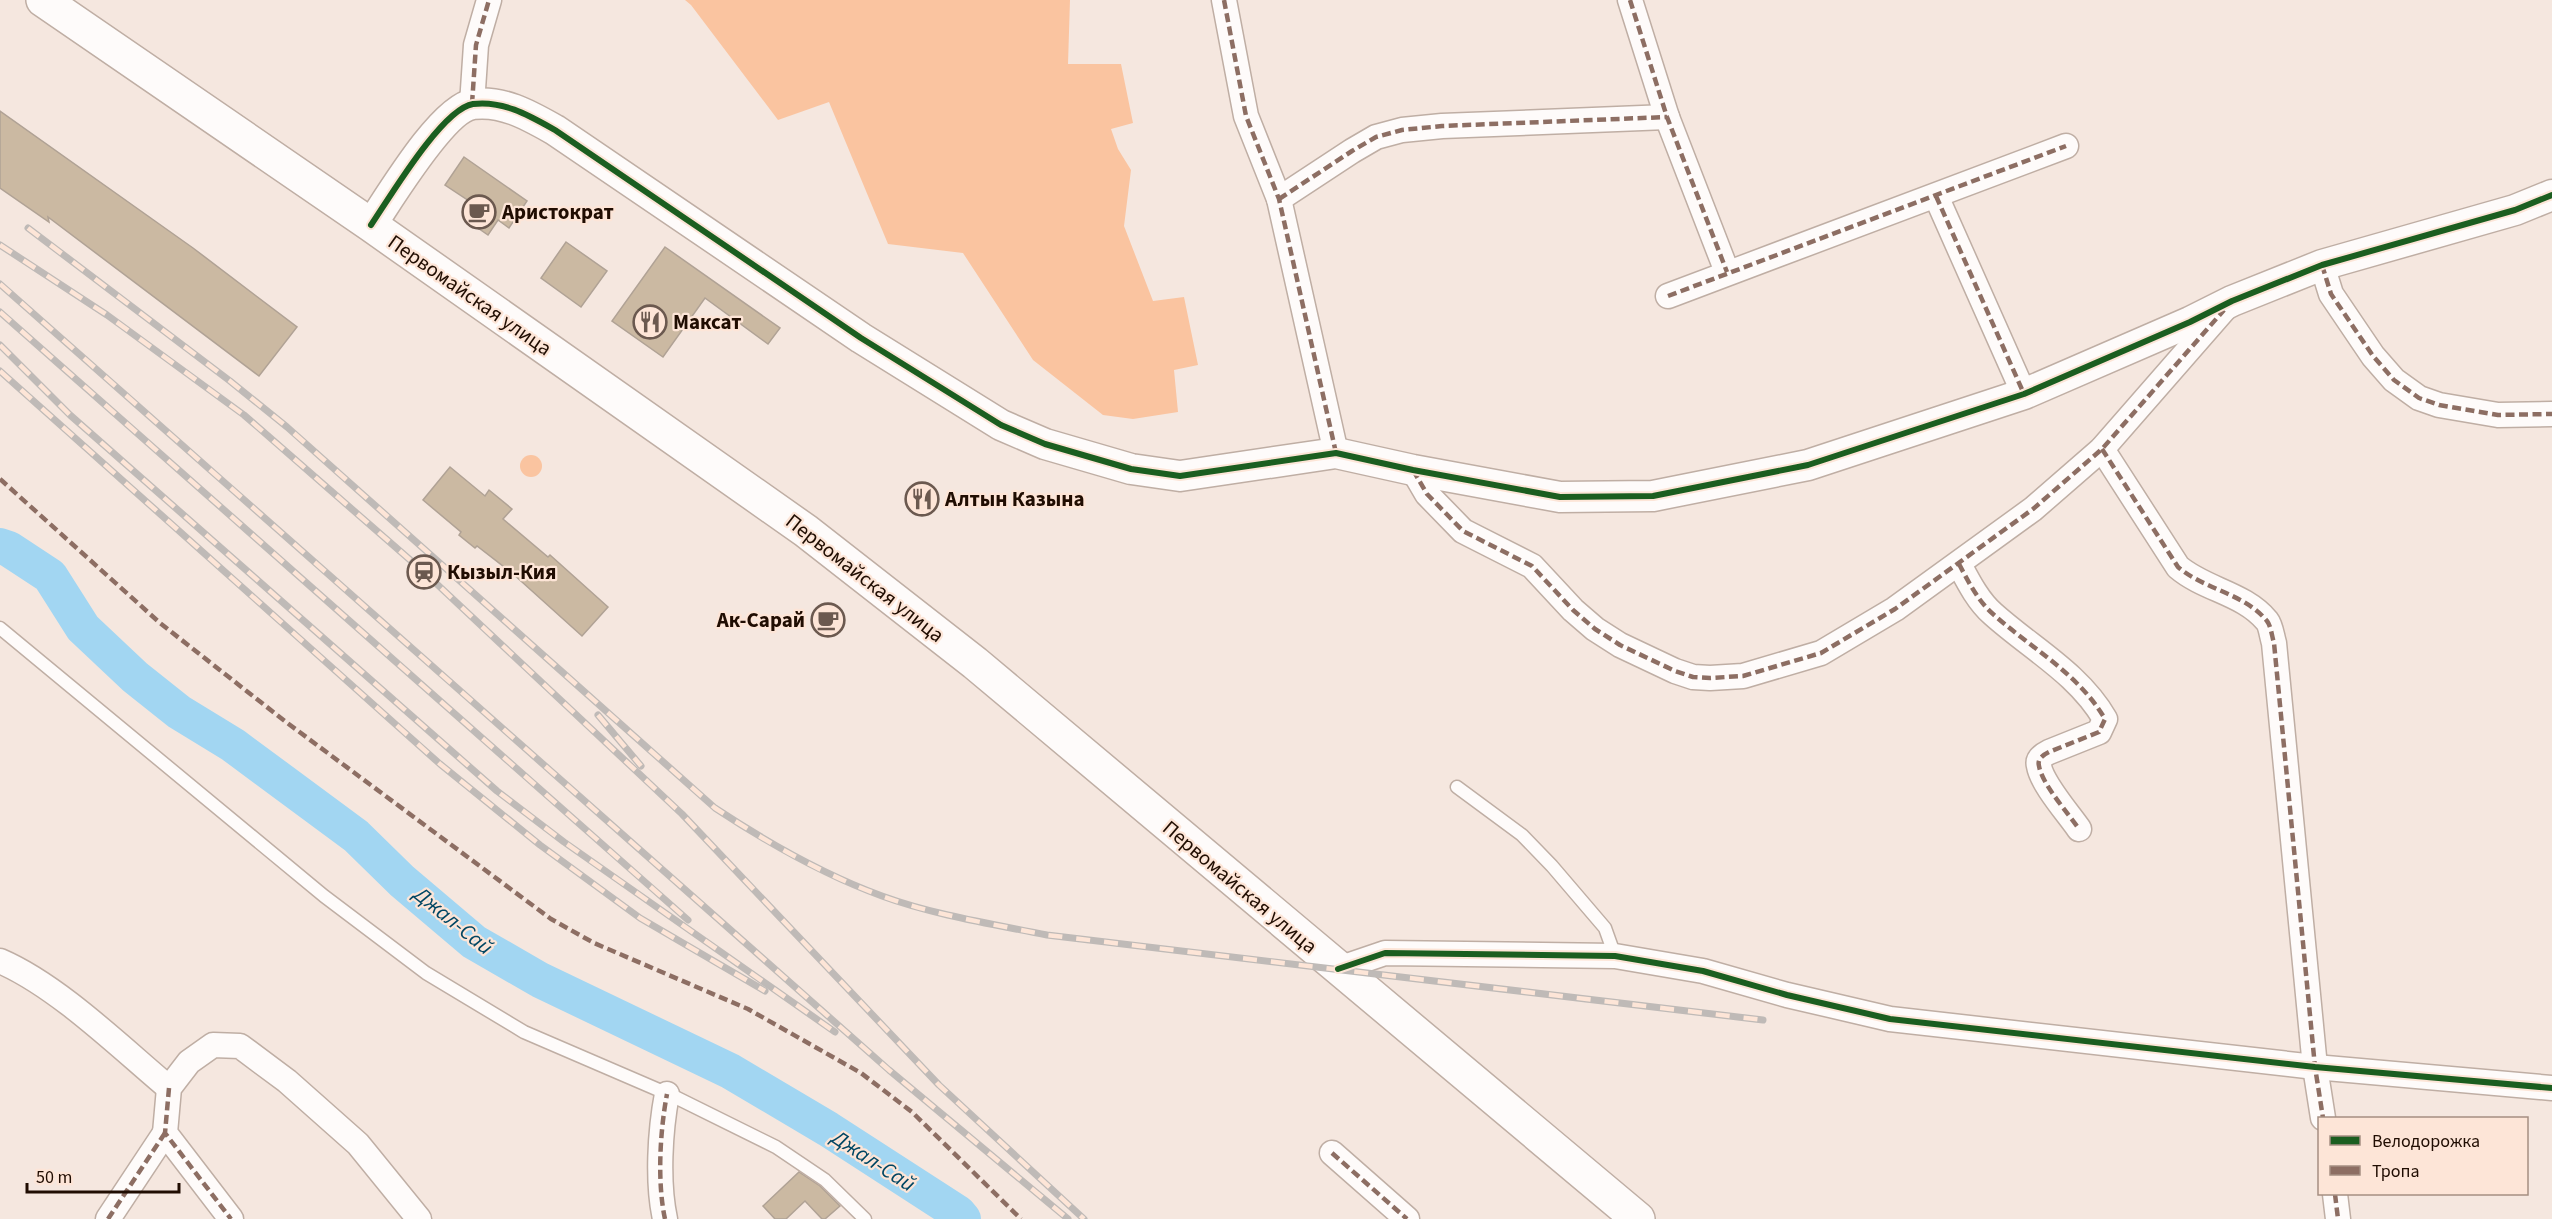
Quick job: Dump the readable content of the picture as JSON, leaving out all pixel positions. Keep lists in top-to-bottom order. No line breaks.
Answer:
{"streets":{"main road":["Первомайская улица"]},"water":["Джал-Сай"],"places":{"cafe":["Аристократ","Ак-Сарай"],"restaurant":["Максат","Алтын Казына"],"station":["Кызыл-Кия"]},"legend":["Велодорожка","Тропа"],"scale_bar":"50 m"}
